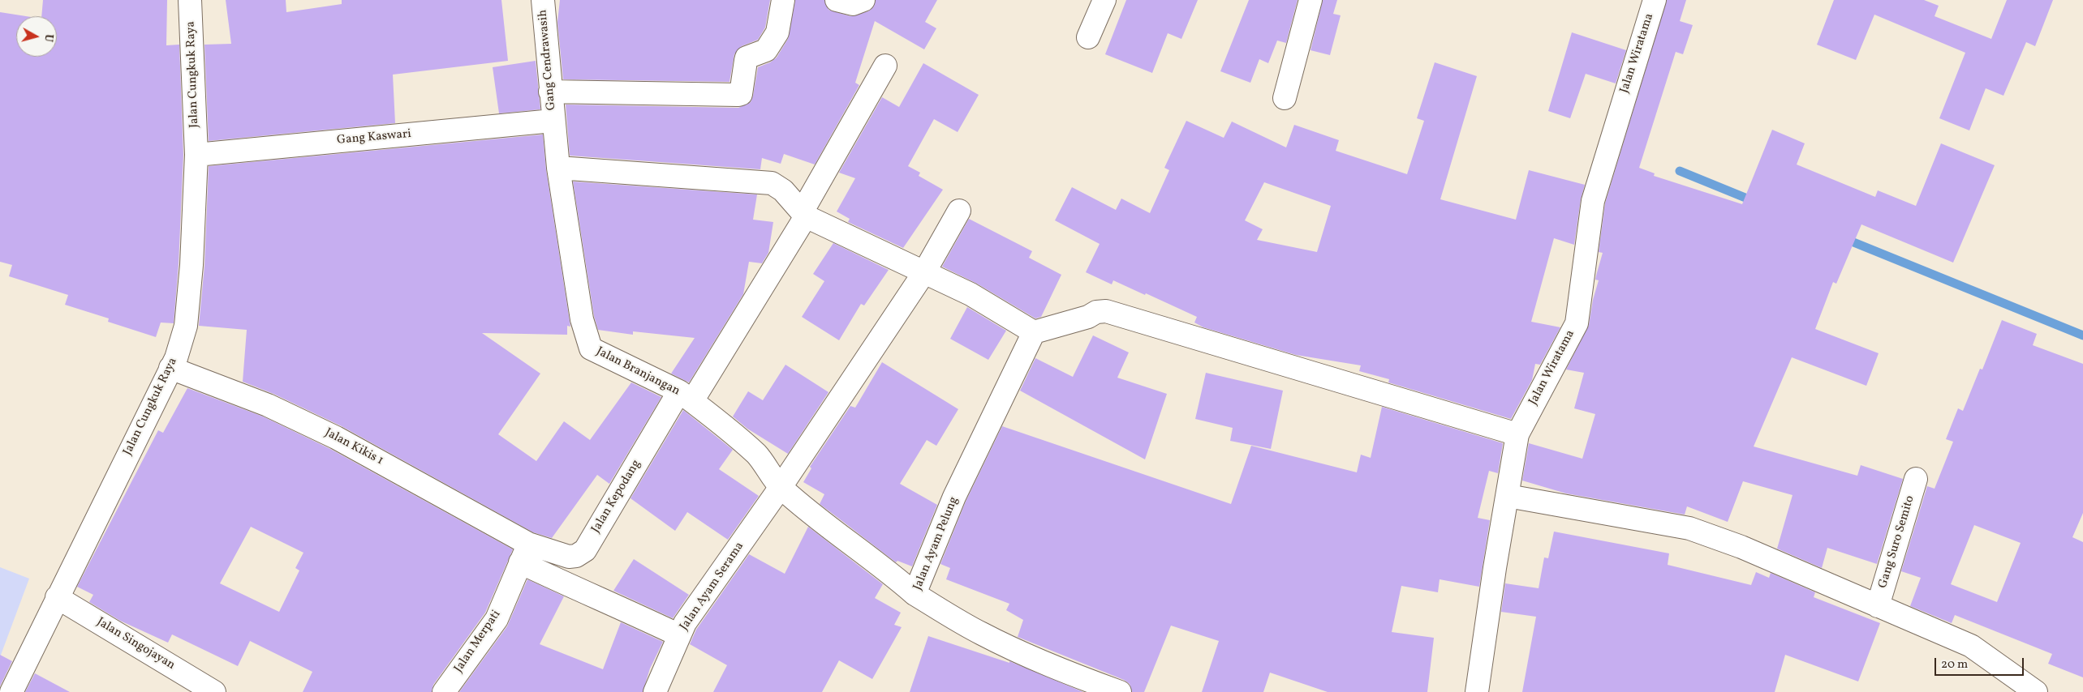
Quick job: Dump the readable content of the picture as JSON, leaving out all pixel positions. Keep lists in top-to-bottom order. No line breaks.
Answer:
{"streets":{"street":["Jalan Wiratama","Gang Cendrawasih","Jalan Cungkuk Raya","Gang Kaswari","Jalan Branjangan","Jalan Kikis 1","Jalan Kepodang","Gang Suro Semito","Jalan Ayam Pelung","Jalan Ayam Serama","Jalan Merpati","Jalan Singojayan"]},"crossings":[["Gang Cendrawasih","Gang Kaswari"],["Gang Cendrawasih","Jalan Branjangan"],["Jalan Cungkuk Raya","Gang Kaswari"],["Jalan Cungkuk Raya","Jalan Kikis 1"],["Jalan Cungkuk Raya","Jalan Singojayan"],["Gang Kaswari","Jalan Branjangan"],["Jalan Branjangan","Jalan Kepodang"],["Jalan Branjangan","Jalan Ayam Pelung"],["Jalan Branjangan","Jalan Ayam Serama"],["Jalan Kikis 1","Jalan Kepodang"],["Jalan Kikis 1","Jalan Merpati"],["Jalan Kepodang","Jalan Merpati"]],"scale_bar":"20 m","north":"right"}
